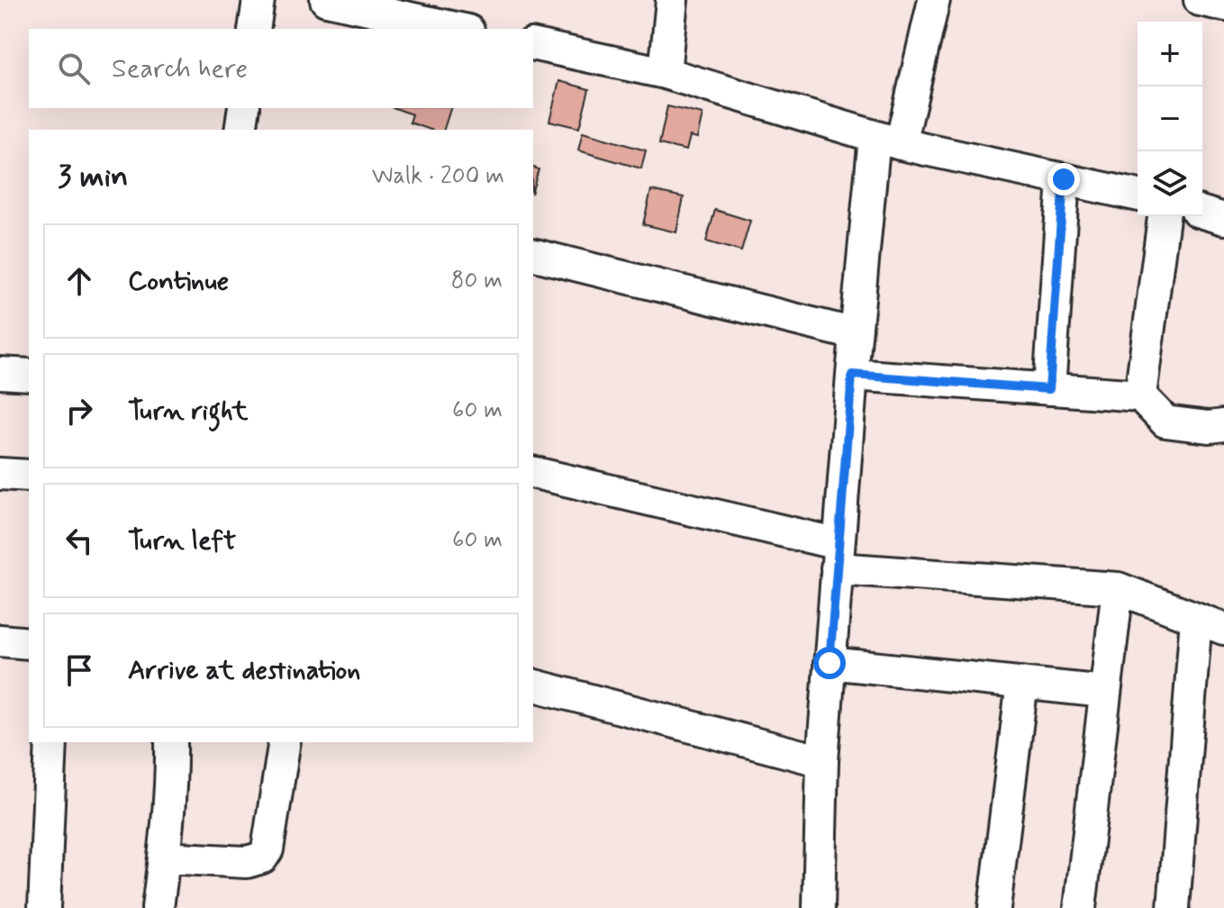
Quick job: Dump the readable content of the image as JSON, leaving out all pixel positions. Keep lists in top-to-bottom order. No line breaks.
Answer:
{"page":{"map_buttons":["+","−"],"search":"Search here","heading":["3 min","Walk · 200 m"],"list":[["Continue","80 m"],["Turn right","60 m"],["Turn left","60 m"],"Arrive at destination"]}}
